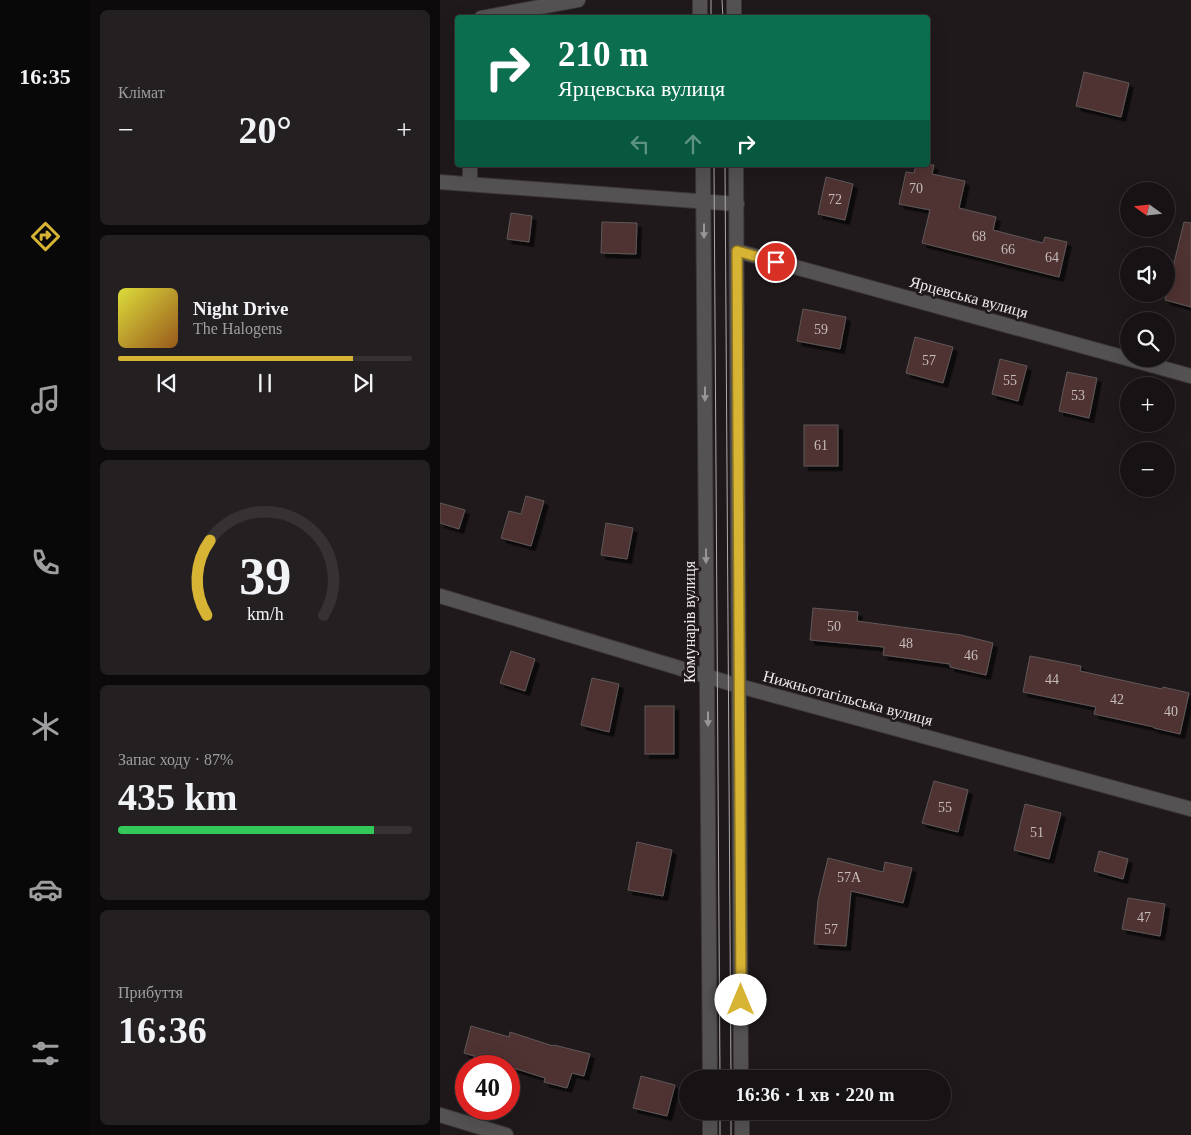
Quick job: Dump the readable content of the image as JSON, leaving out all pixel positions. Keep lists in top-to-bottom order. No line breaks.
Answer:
{"streets":{"street":["Ярцевська вулиця","Комунарів вулиця","Нижньотагільська вулиця"]},"crossings":[["Комунарів вулиця","Нижньотагільська вулиця"]],"house_numbers":["70","72","68","66","64","59","57","55","53","61","50","48","46","44","42","40","55","51","57А","47","57"],"north":"left","page":{"tabs":"16:35","tile":["Клімат",["Запас ходу · 87%","435 km"],["Прибуття","16:36"]],"turn":["210 m","Ярцевська вулиця"],"heat":["−","20°","+"],"map_buttons":["+","−"],"song":["Night Drive","The Halogens"],"limit":"40","trip":"16:36 · 1 хв · 220 m","gauge":["39","km/h"]}}
